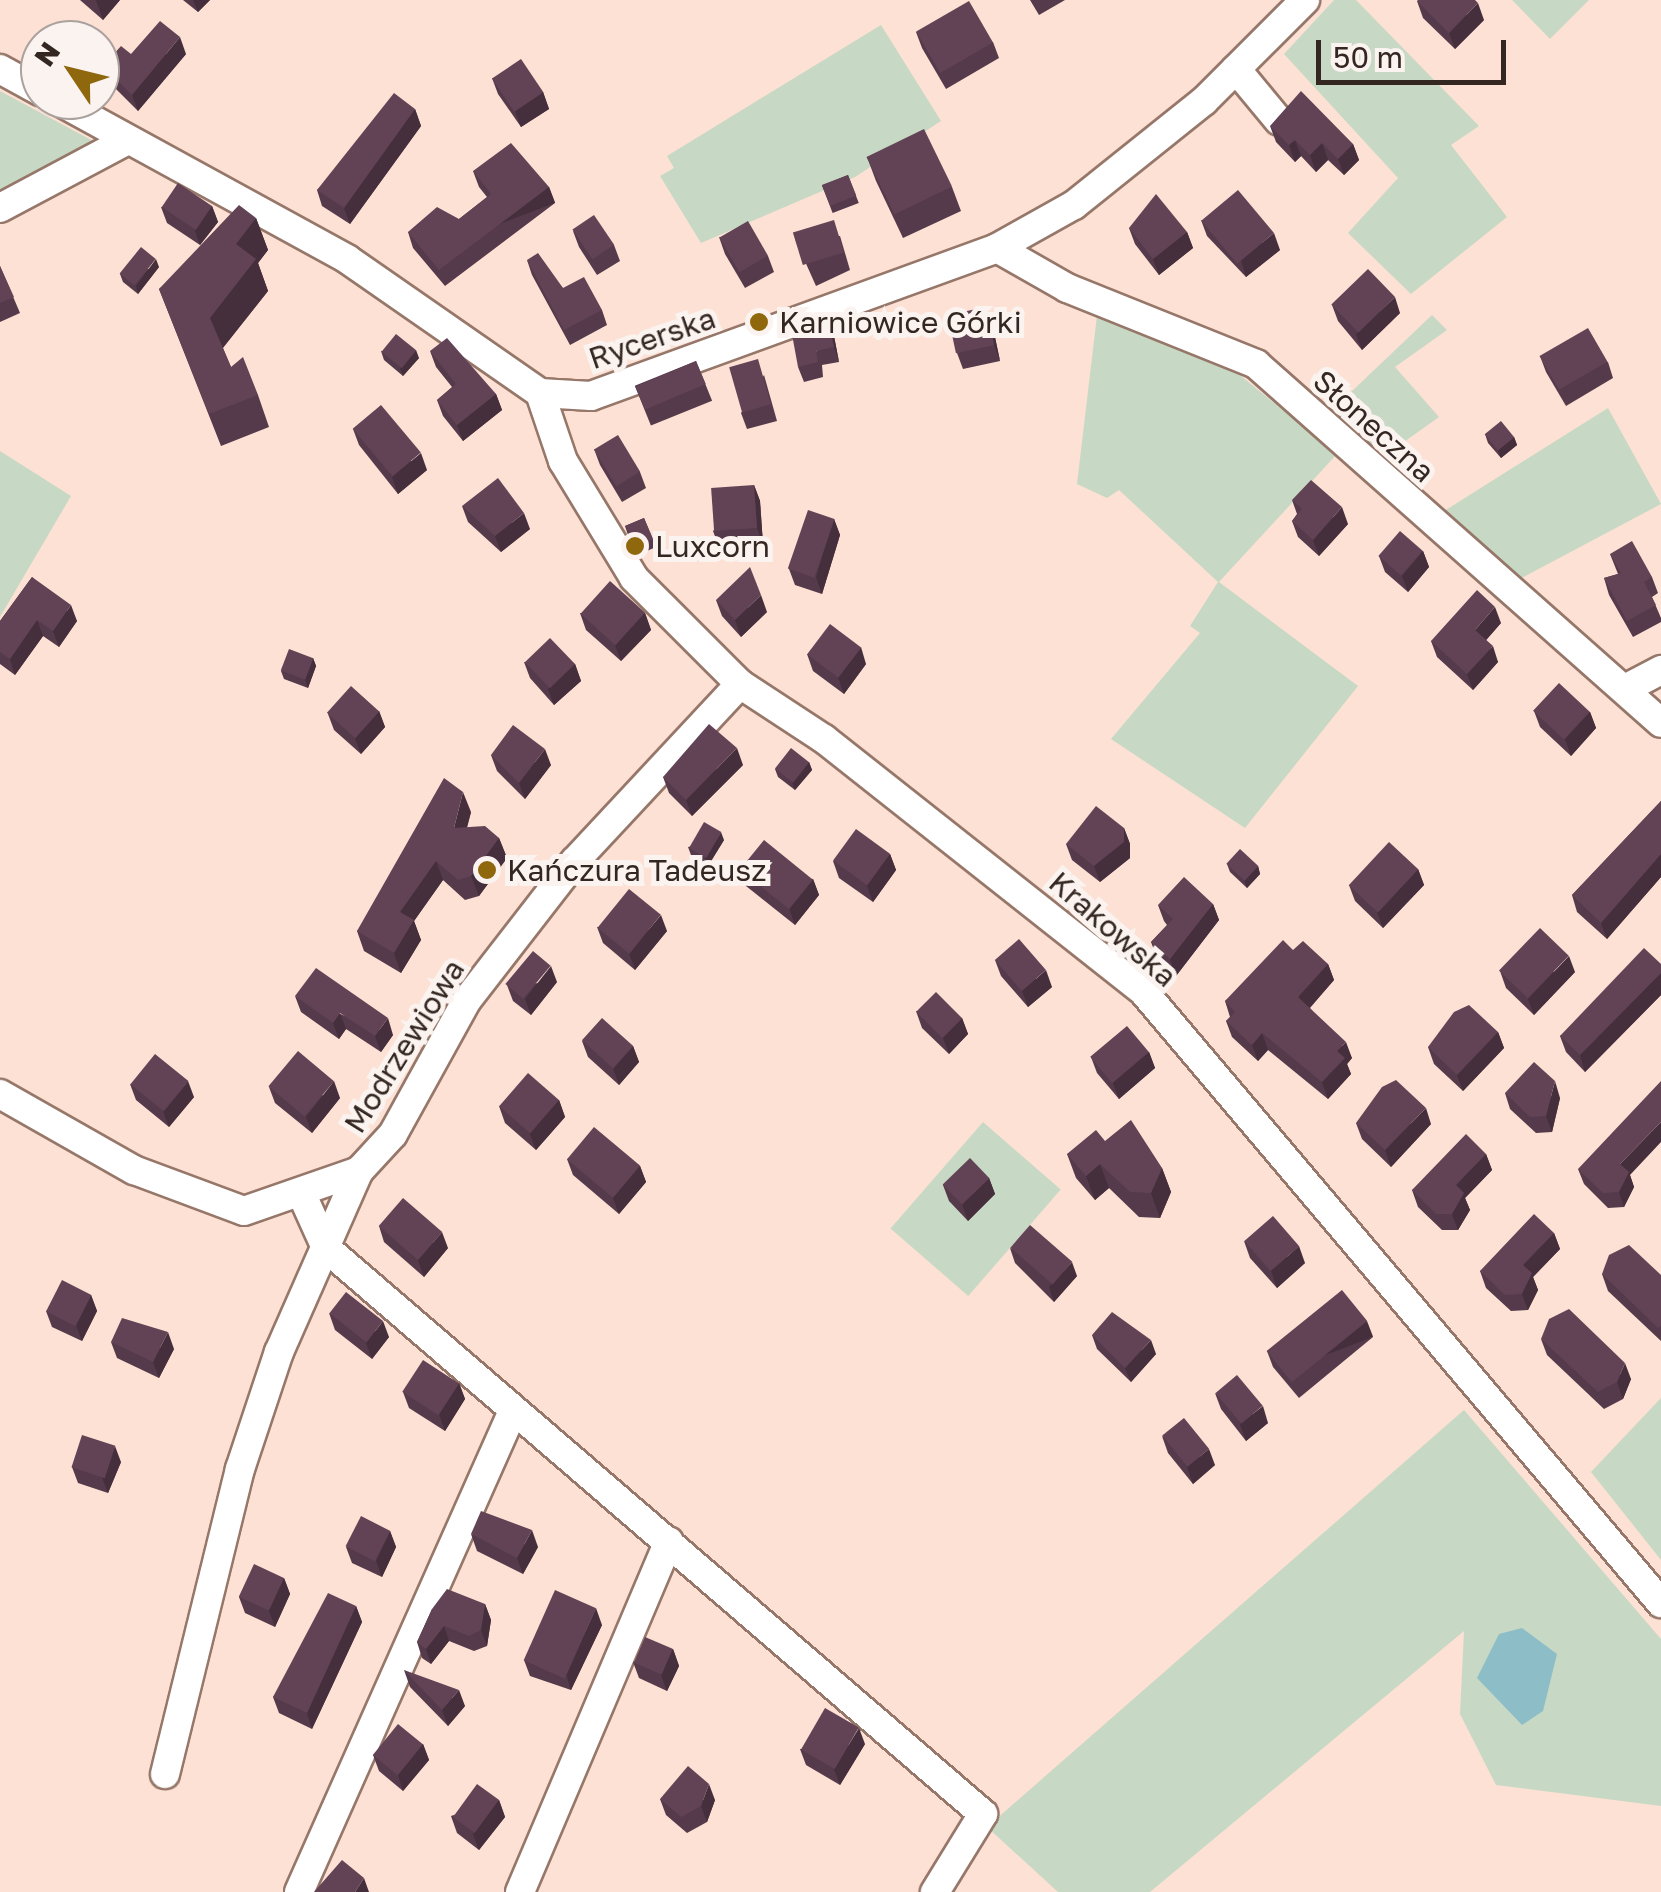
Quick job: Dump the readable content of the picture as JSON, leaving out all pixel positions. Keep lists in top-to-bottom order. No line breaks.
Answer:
{"streets":{"street":["Rycerska","Słoneczna","Krakowska","Modrzewiowa"]},"crossings":[["Rycerska","Słoneczna"],["Rycerska","Krakowska"],["Krakowska","Modrzewiowa"]],"places":["Karniowice Górki","Luxcorn","Kańczura Tadeusz"],"scale_bar":"50 m","north":"top left"}
